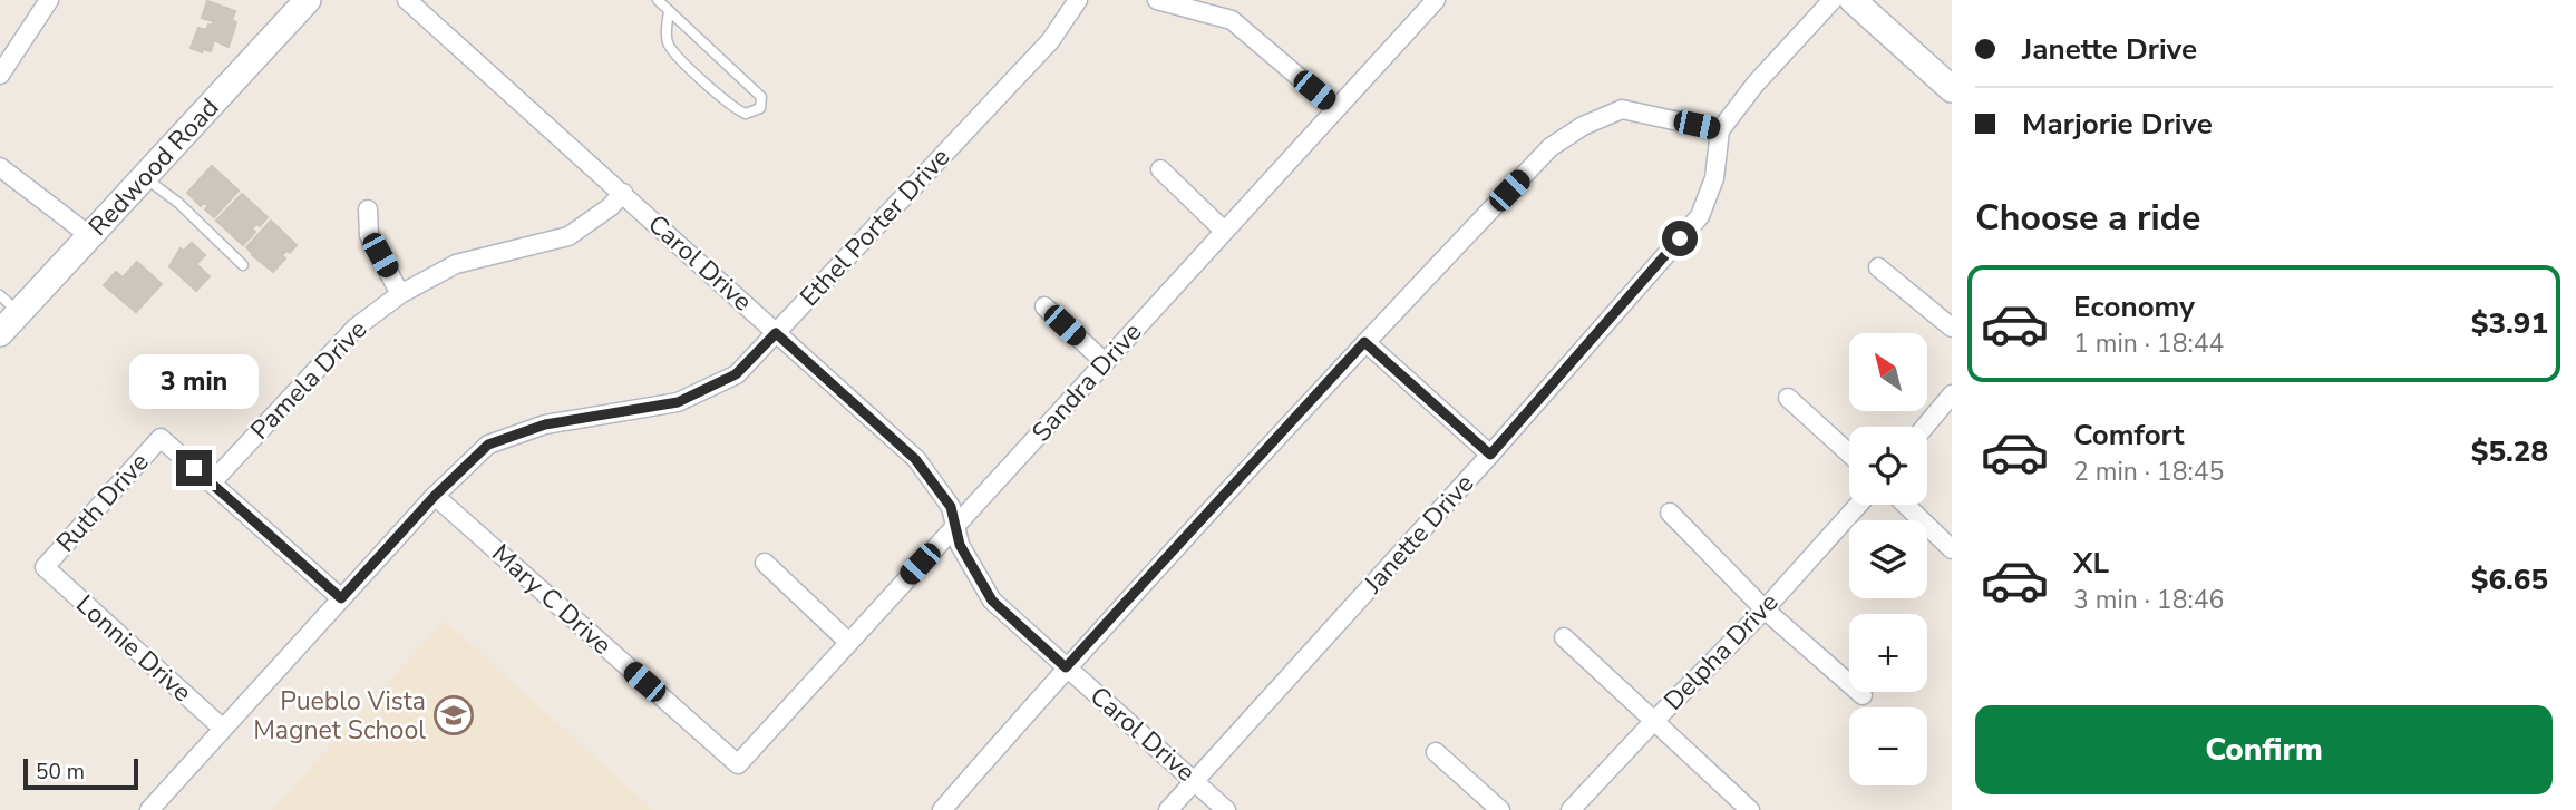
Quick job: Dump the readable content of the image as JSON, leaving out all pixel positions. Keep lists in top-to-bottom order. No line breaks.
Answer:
{"streets":{"main road":["Redwood Road"],"street":["Ethel Porter Drive","Carol Drive","Pamela Drive","Sandra Drive","Ruth Drive","Janette Drive","Mary C Drive","Lonnie Drive","Delpha Drive"]},"crossings":[["Ethel Porter Drive","Carol Drive"],["Ethel Porter Drive","Mary C Drive"],["Ethel Porter Drive","Lonnie Drive"],["Carol Drive","Pamela Drive"],["Carol Drive","Sandra Drive"],["Carol Drive","Janette Drive"],["Pamela Drive","Ruth Drive"],["Sandra Drive","Mary C Drive"],["Ruth Drive","Lonnie Drive"]],"places":{"school or university":["Pueblo Vista Magnet School"]},"scale_bar":"50 m","north":"top left","page":{"banner":["Janette Drive","Marjorie Drive"],"heading":"Choose a ride","list":[{"name":"Economy","note":"1 min · 18:44","value":"$3.91"},{"name":"Comfort","note":"2 min · 18:45","value":"$5.28"},{"name":"XL","note":"3 min · 18:46","value":"$6.65"}],"map_buttons":["+","−"],"bubble":"3 min","buttons":"Confirm","scale":"50 m"}}
